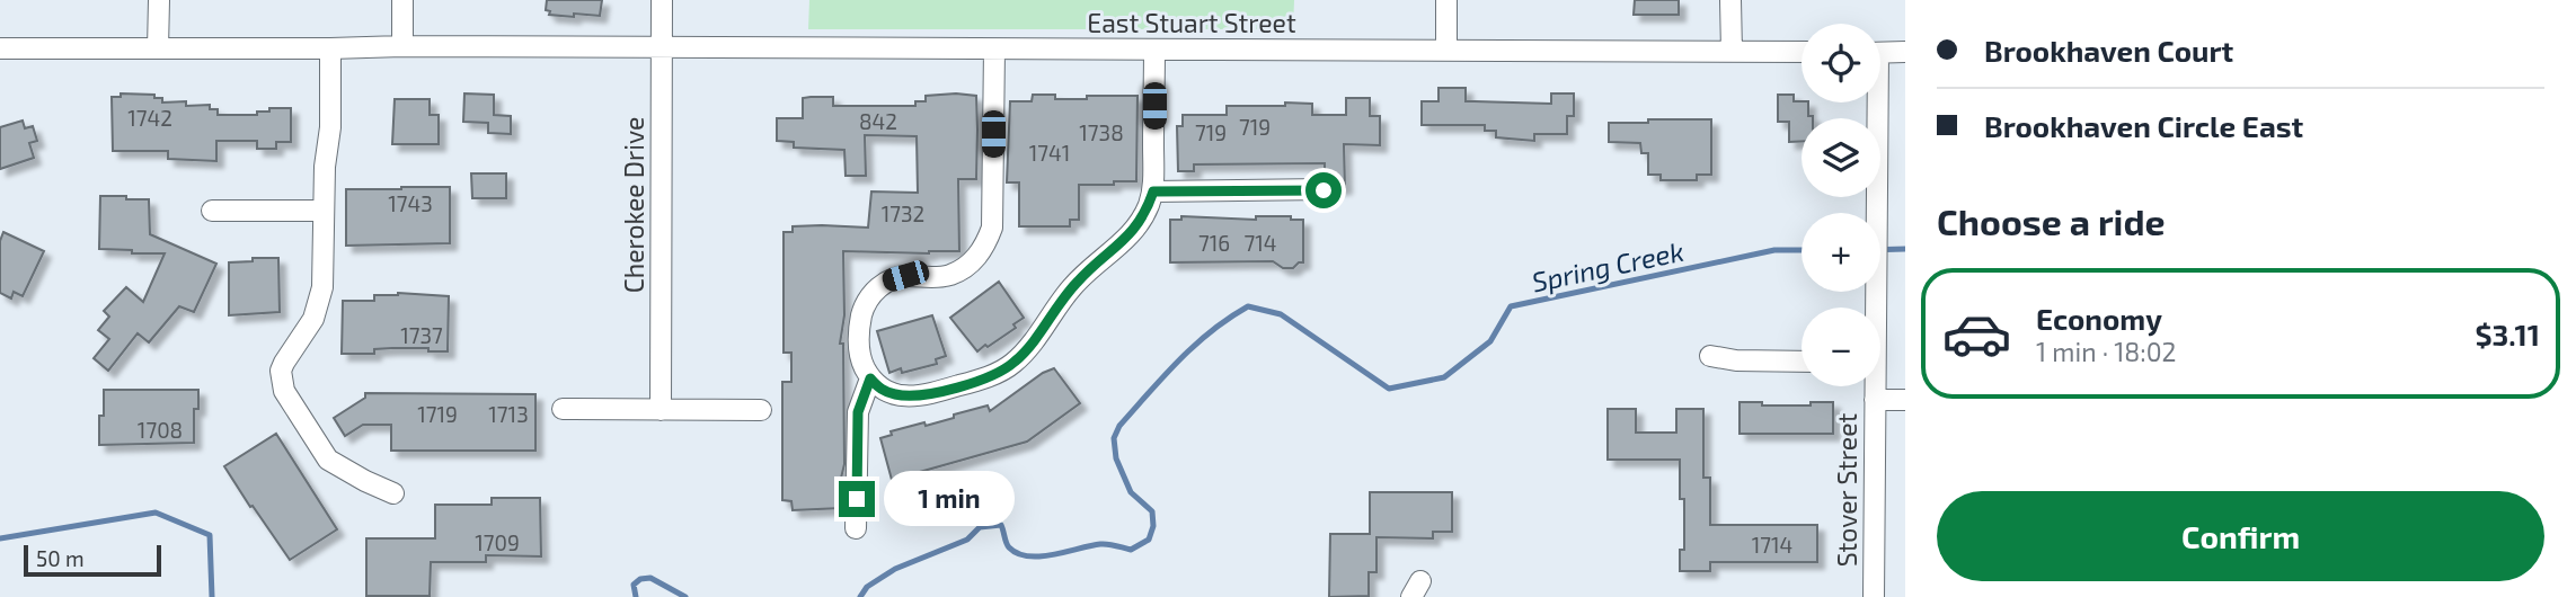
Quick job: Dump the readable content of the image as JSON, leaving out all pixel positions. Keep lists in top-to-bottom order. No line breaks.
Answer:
{"streets":{"street":["East Stuart Street","Cherokee Drive","Stover Street"]},"crossings":[["East Stuart Street","Cherokee Drive"]],"water":["Spring Creek"],"house_numbers":["1742","842","719","1738","719","1741","1743","1732","716","714","1737","1719","1713","1708","1709","1714"],"scale_bar":"50 m","page":{"banner":["Brookhaven Court","Brookhaven Circle East"],"map_buttons":["+","−"],"heading":"Choose a ride","list":[{"name":"Economy","note":"1 min · 18:02","value":"$3.11"}],"bubble":"1 min","buttons":"Confirm","scale":"50 m"}}
